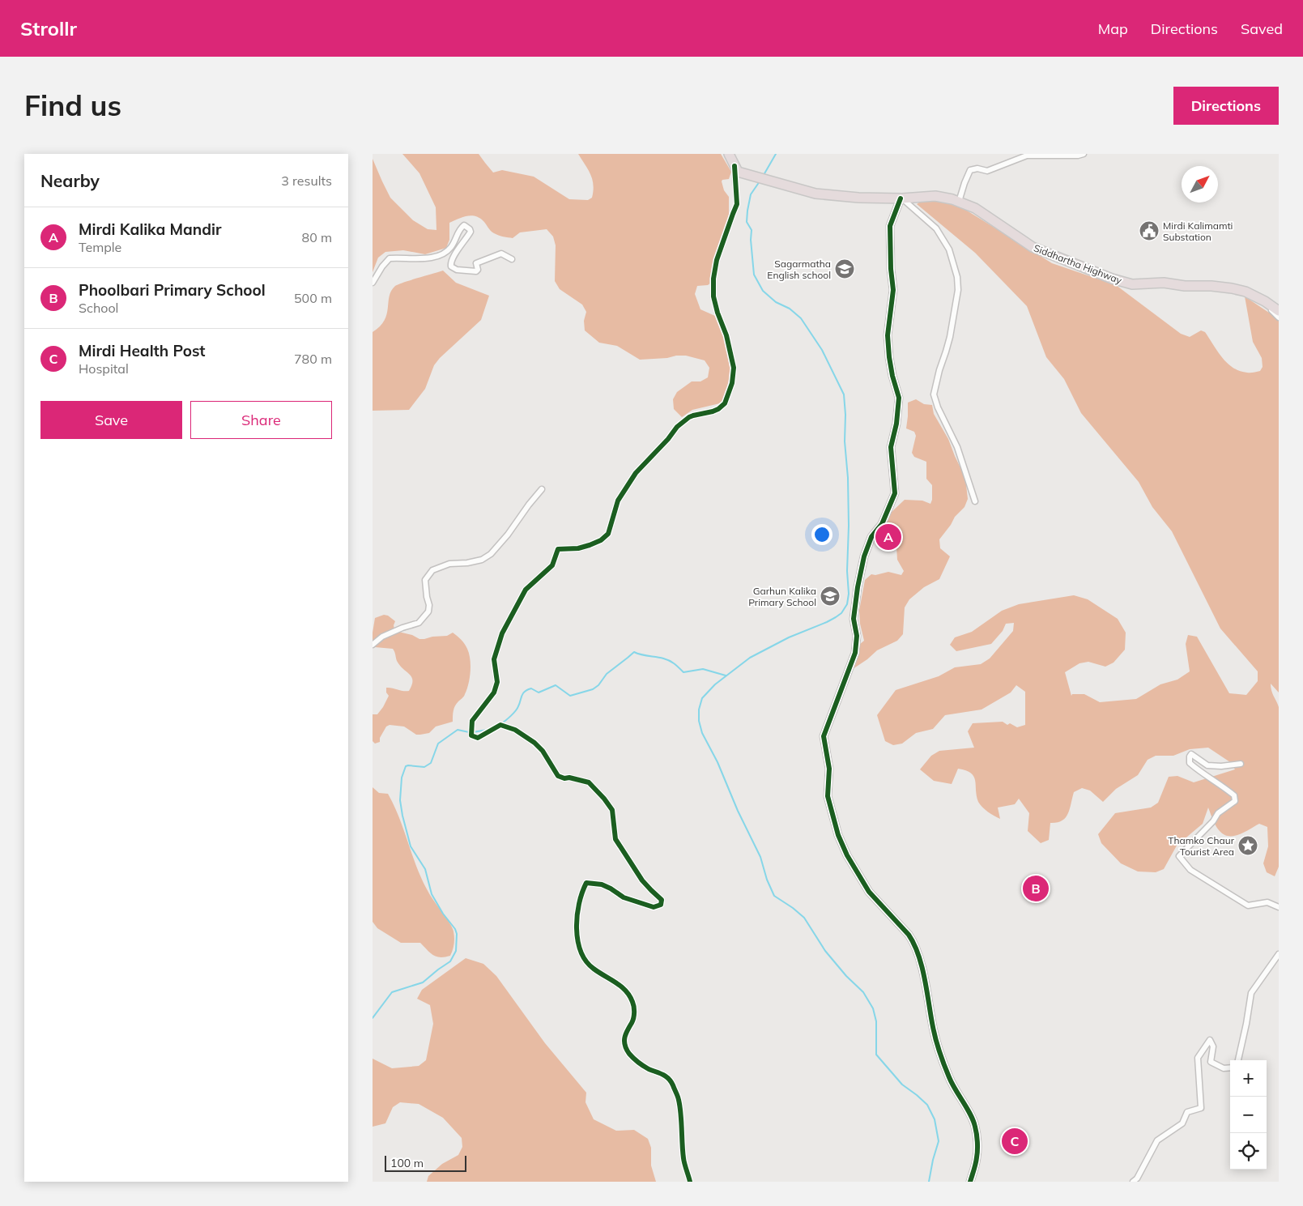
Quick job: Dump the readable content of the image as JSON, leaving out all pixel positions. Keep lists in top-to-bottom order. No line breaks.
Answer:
{"streets":{"highway":["Siddhartha Highway"]},"places":{"public building":["Mirdi Kalimamti Substation"],"school or university":["Sagarmatha English school","Garhun Kalika Primary School"],"place":["Thamko Chaur Tourist Area"]},"scale_bar":"100 m","north":"top right","page":{"header":"Strollr","nav":["Map","Directions","Saved"],"buttons":["Directions",["Save","Share"]],"title":"Find us","heading":["Nearby","3 results"],"list":[{"mark":"A","name":"Mirdi Kalika Mandir","note":"Temple","value":"80 m"},{"mark":"B","name":"Phoolbari Primary School","note":"School","value":"500 m"},{"mark":"C","name":"Mirdi Health Post","note":"Hospital","value":"780 m"}],"pins":["A","B","C"],"map_buttons":["+","−"],"scale":"100 m"}}
